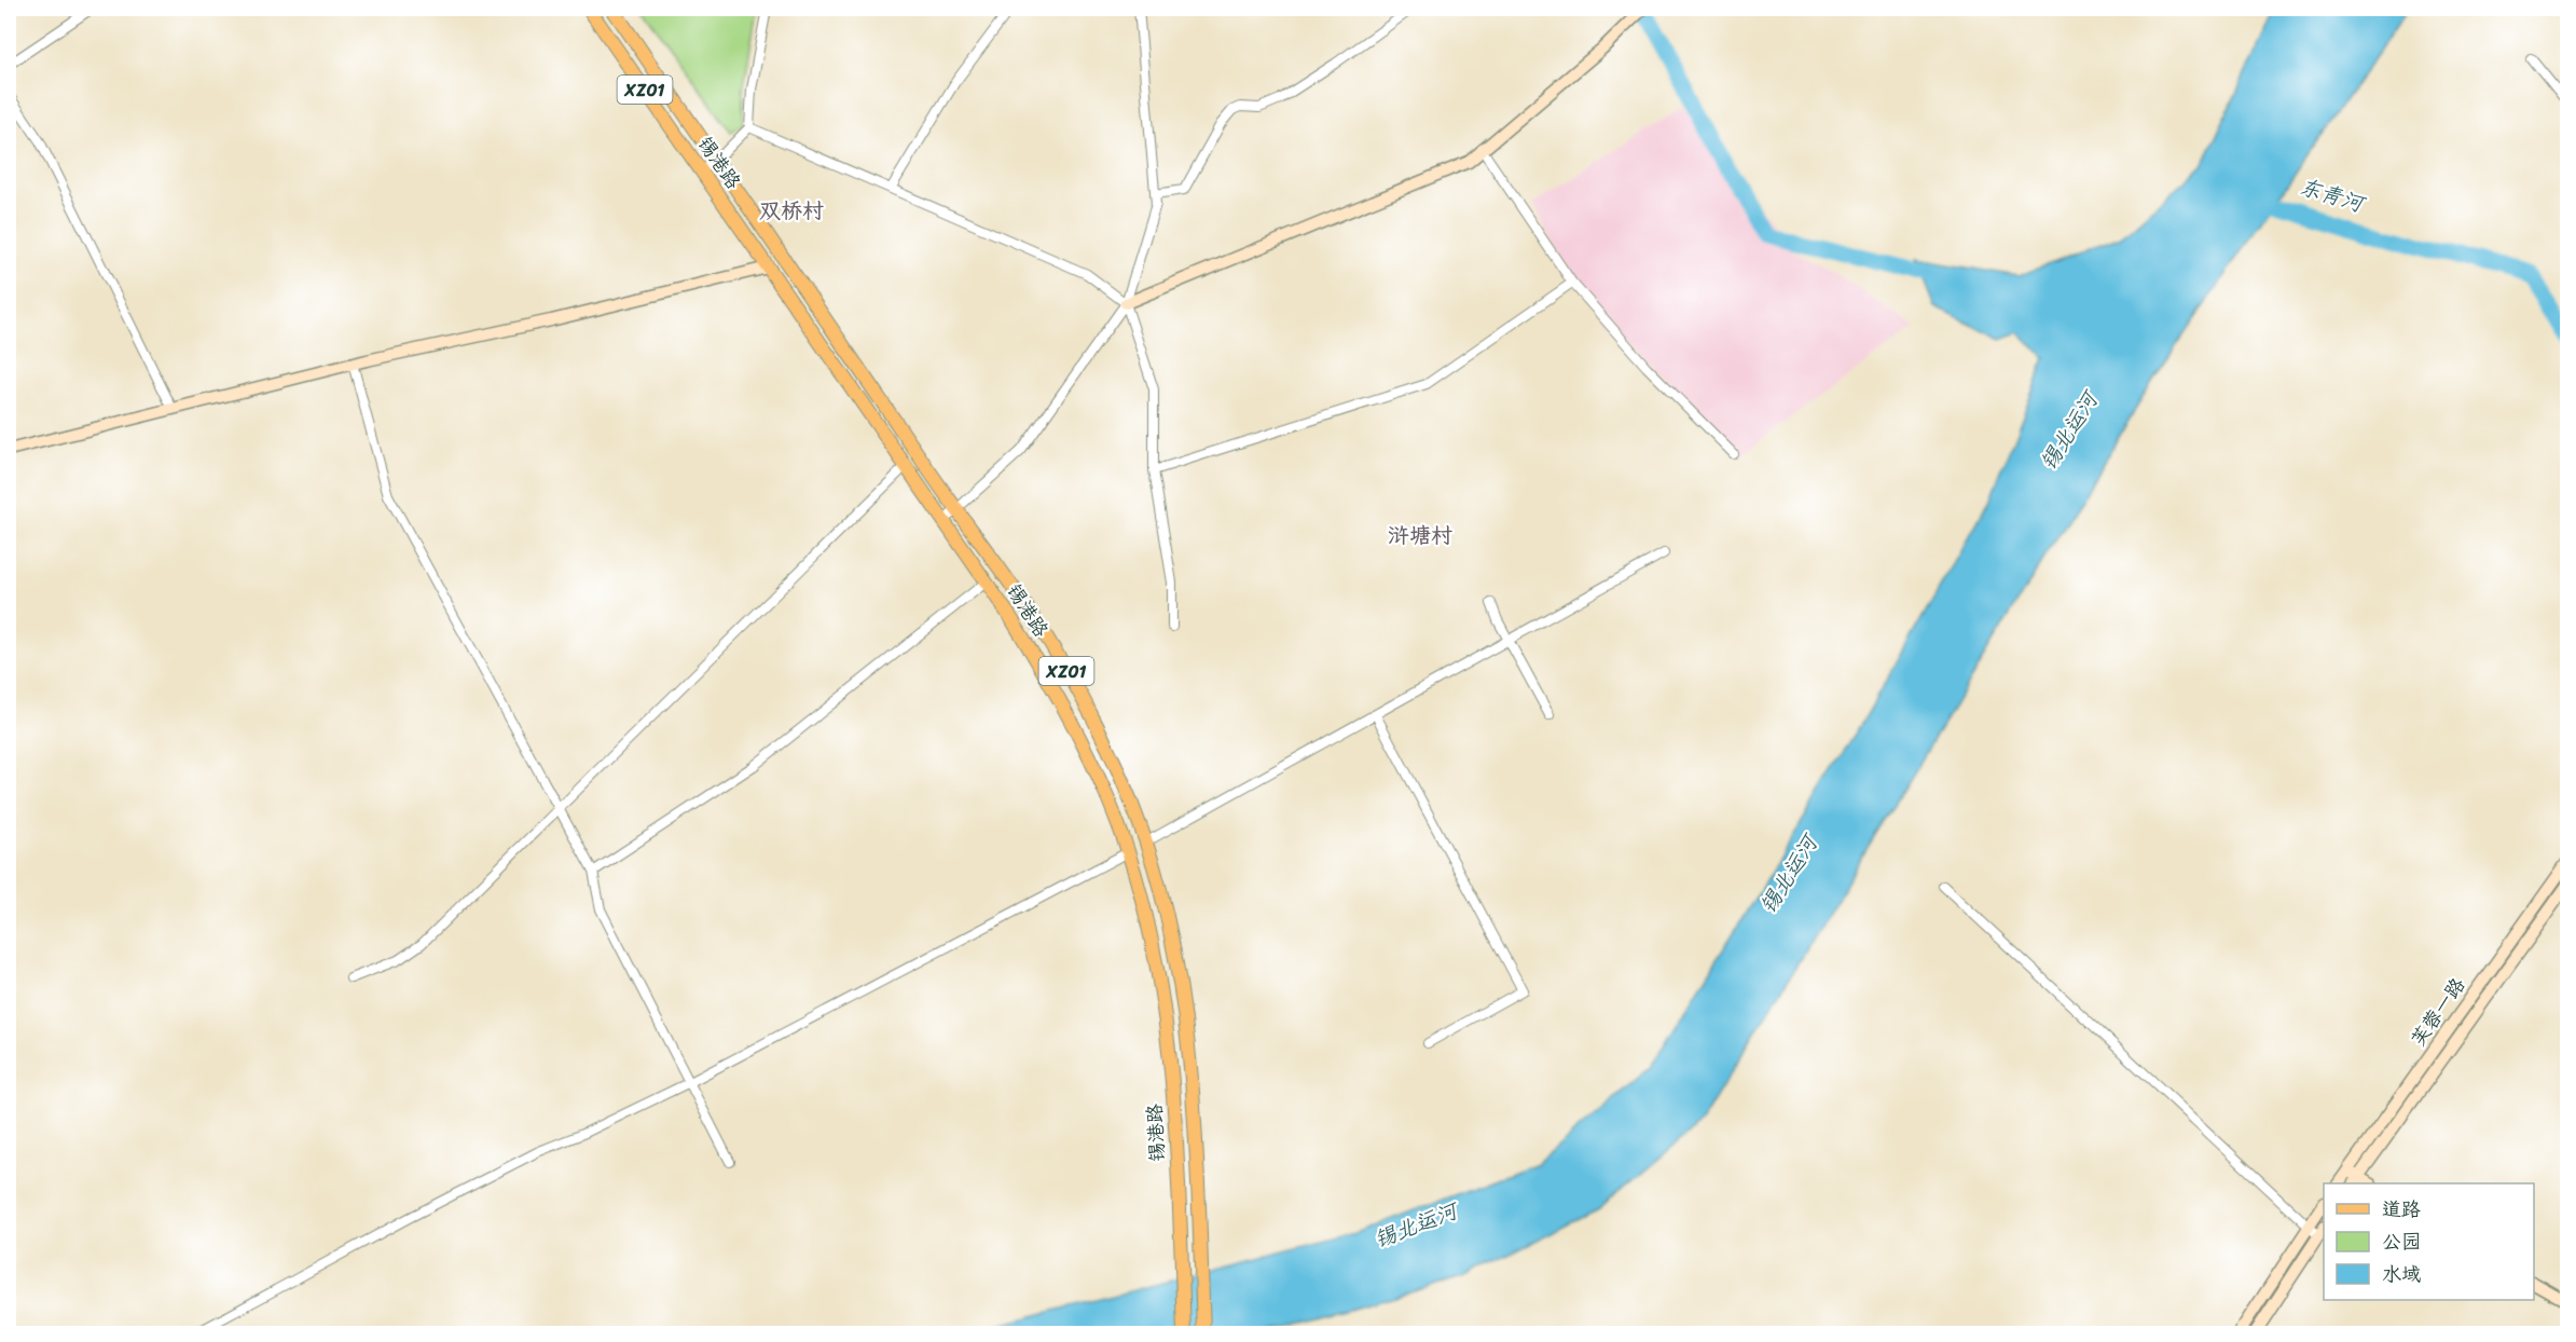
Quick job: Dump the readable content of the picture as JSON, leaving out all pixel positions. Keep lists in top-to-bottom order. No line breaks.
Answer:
{"streets":{"main road":["XZ01","锡港路"],"street":["芙蓉一路"]},"districts":["双桥村","浒塘村"],"water":["东青河","锡北运河"],"legend":["道路","公园","水域"]}
